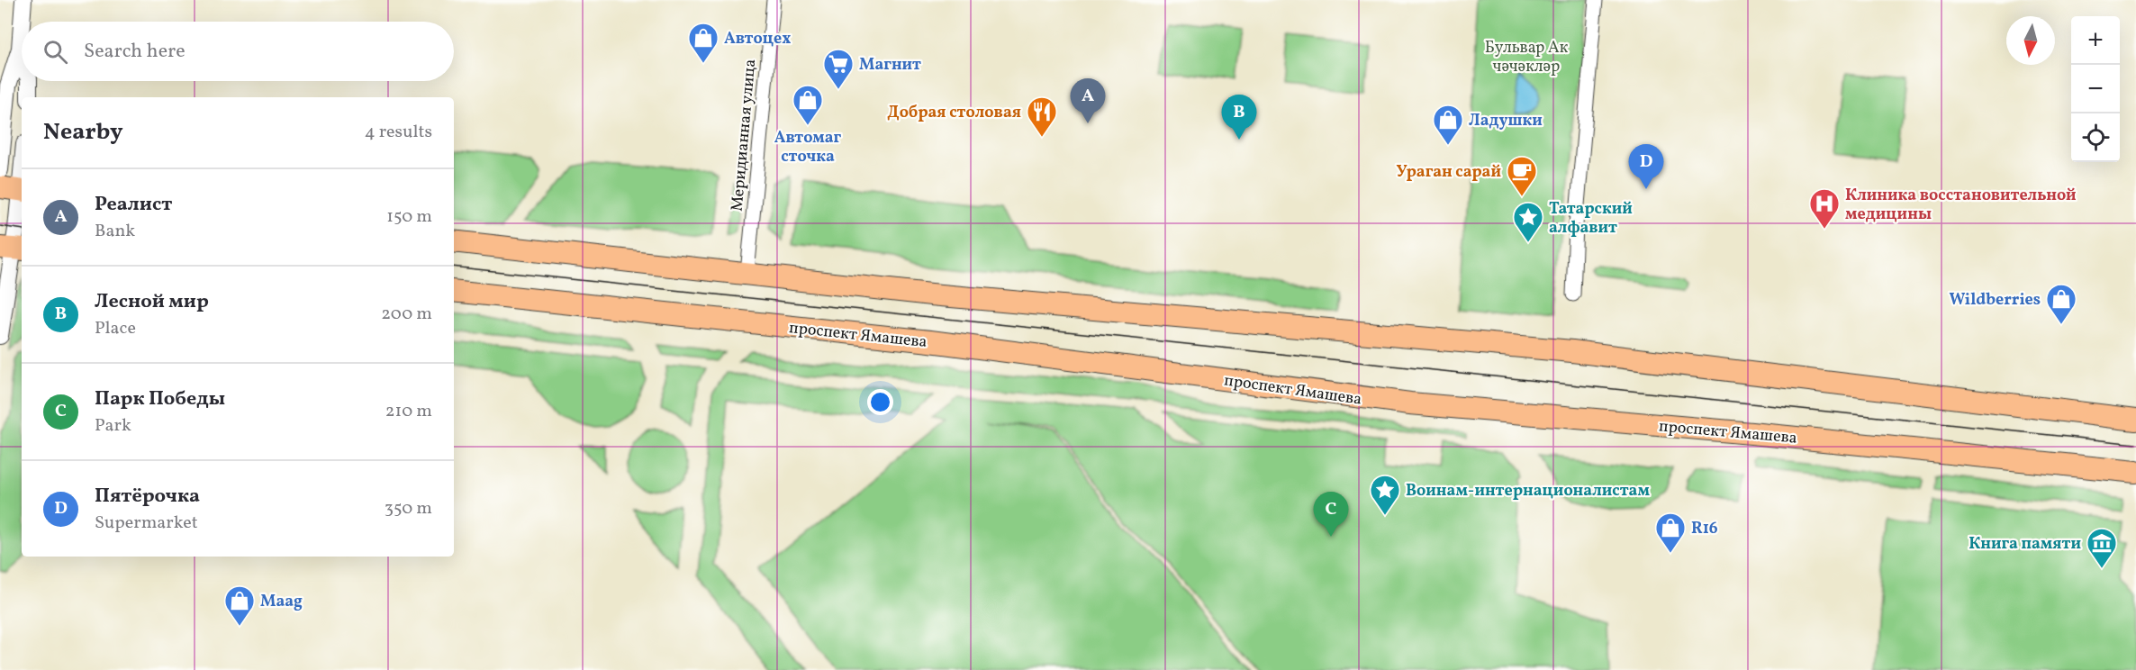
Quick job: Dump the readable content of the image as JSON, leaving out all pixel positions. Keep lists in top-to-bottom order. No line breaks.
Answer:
{"streets":{"main road":["проспект Ямашева"],"street":["Меридианная улица"]},"parks":["Бульвар Ак чәчәкләр"],"places":{"shop":["Автоцех","Автомаг сточка","Ладушки","Wildberries","R16","Maag"],"supermarket":["Магнит"],"restaurant":["Добрая столовая"],"cafe":["Ураган сарай"],"hospital":["Клиника восстановительной медицины"],"place":["Татарский алфавит","Воинам-интернационалистам"],"museum":["Книга памяти"]},"north":"bottom","page":{"map_buttons":["+","−"],"search":"Search here","pins":["A","B","D","C"],"heading":["Nearby","4 results"],"list":[{"mark":"A","name":"Реалист","note":"Bank","value":"150 m"},{"mark":"B","name":"Лесной мир","note":"Place","value":"200 m"},{"mark":"C","name":"Парк Победы","note":"Park","value":"210 m"},{"mark":"D","name":"Пятёрочка","note":"Supermarket","value":"350 m"}]}}
